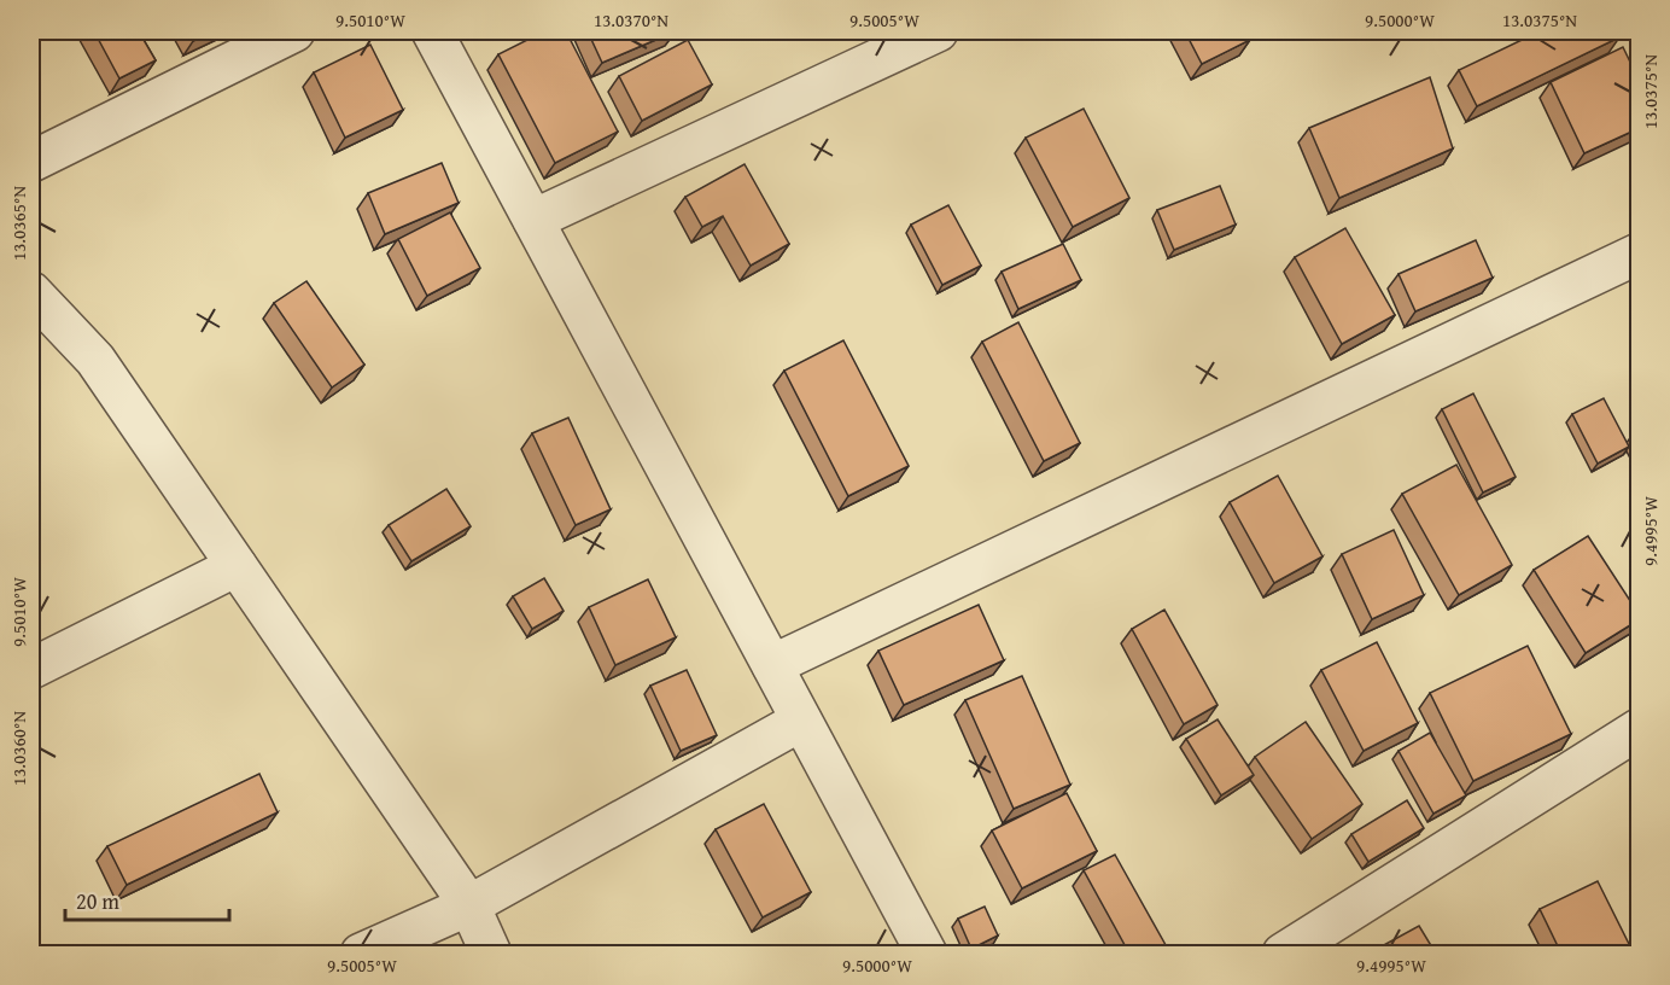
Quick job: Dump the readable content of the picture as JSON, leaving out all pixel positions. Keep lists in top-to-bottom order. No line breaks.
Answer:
{"scale_bar":"20 m","coordinates":["9.5010°W","13.0370°N","9.5005°W","9.5000°W","13.0375°N","13.0365°N","9.4995°W","13.0360°N"]}
